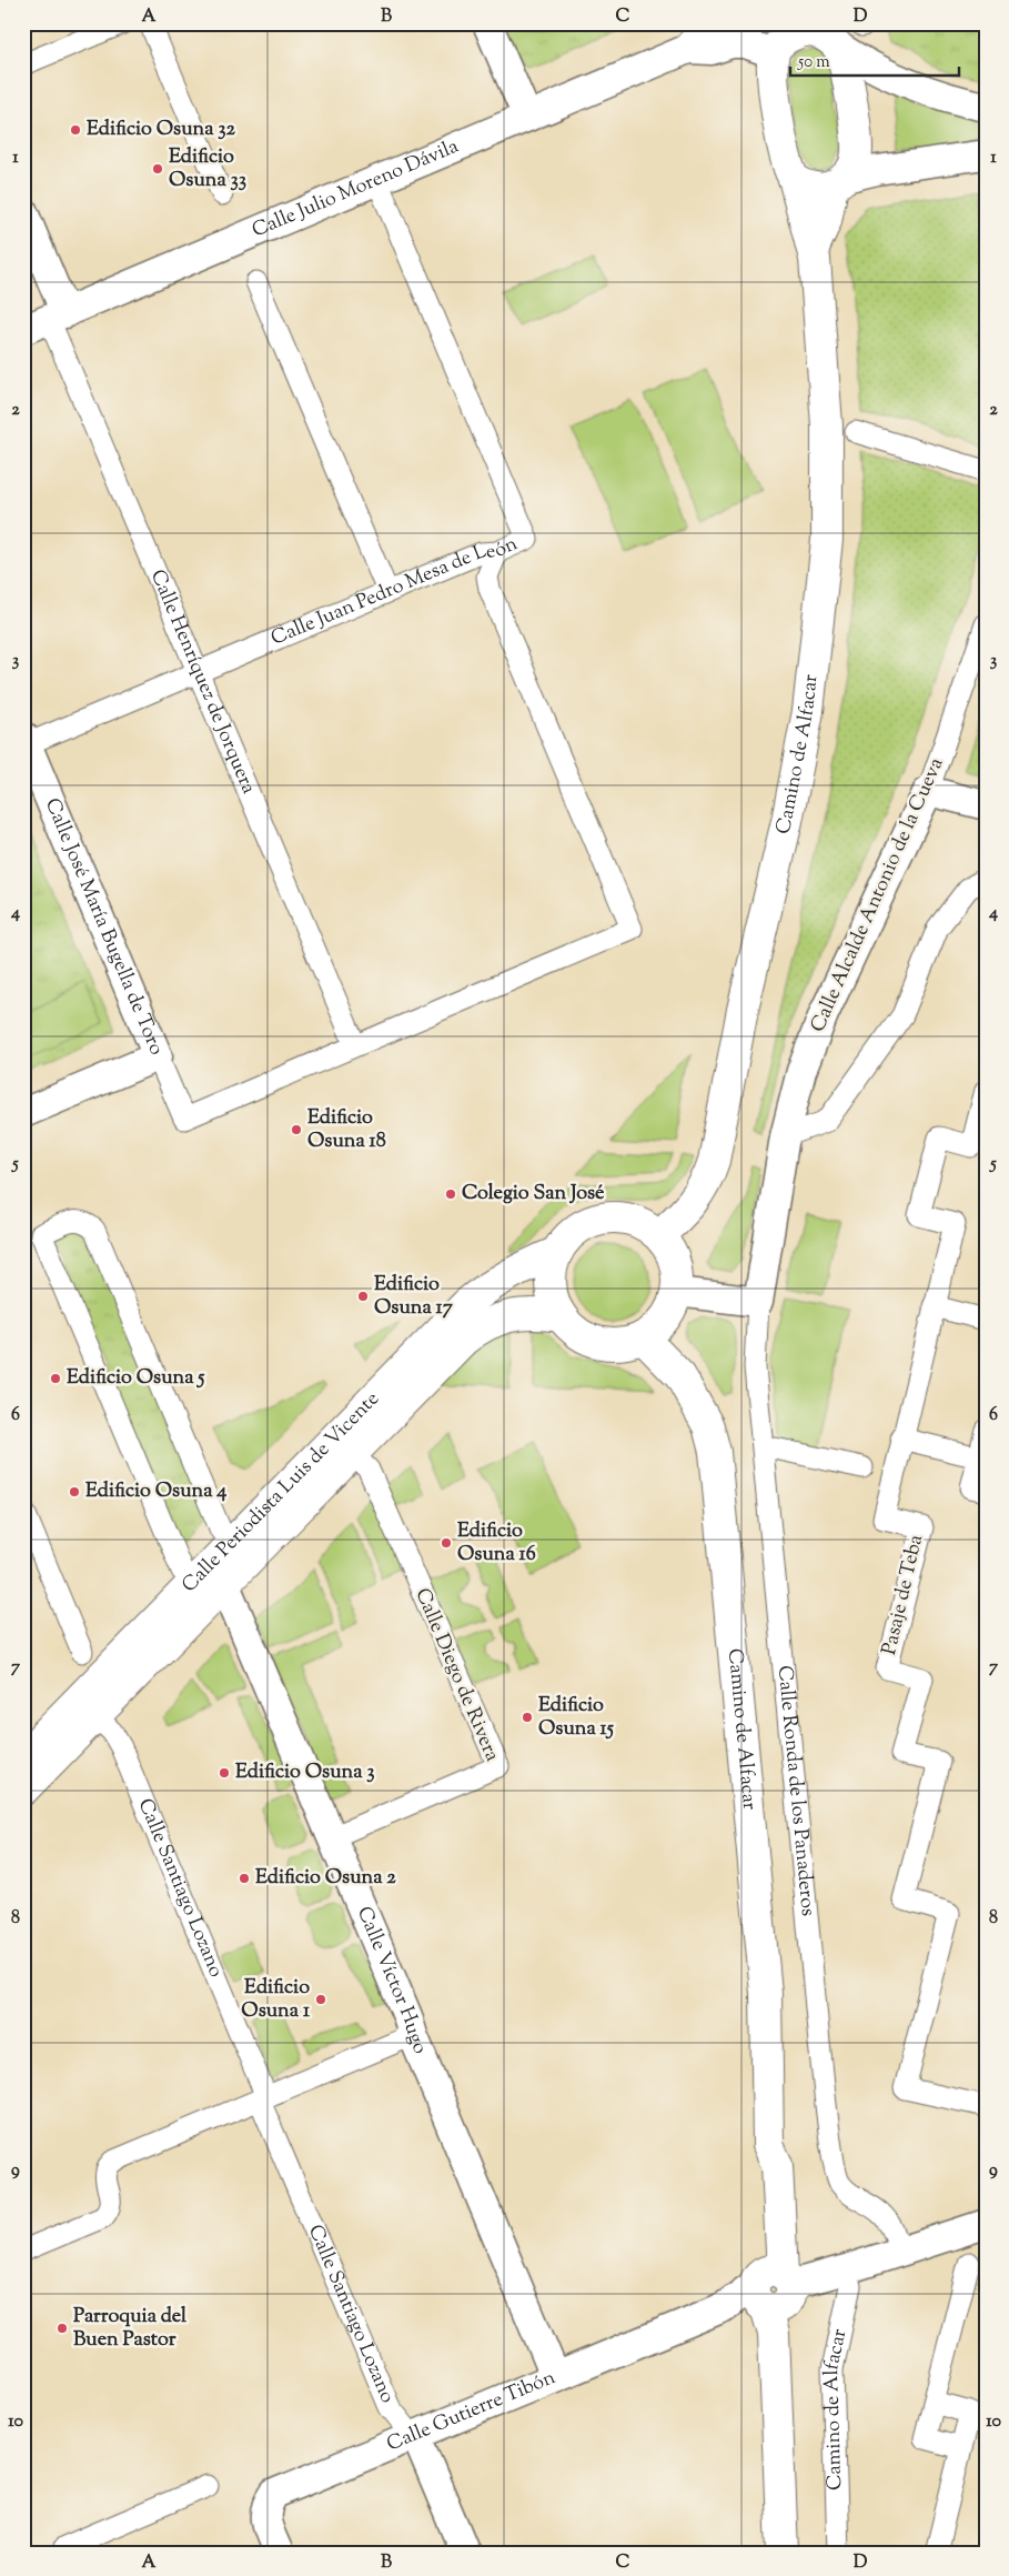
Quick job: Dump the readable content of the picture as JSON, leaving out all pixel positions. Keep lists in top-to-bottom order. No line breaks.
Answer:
{"streets":{"main road":["Camino de Alfacar","Calle Periodista Luis de Vicente"],"street":["Calle Julio Moreno Dávila","Calle Juan Pedro Mesa de León","Calle Henríquez de Jorquera","Calle Alcalde Antonio de la Cueva","Calle José María Bugella de Toro","Pasaje de Teba","Calle Diego de Rivera","Calle Ronda de los Panaderos","Calle Santiago Lozano","Calle Víctor Hugo","Calle Gutierre Tibón"]},"crossings":[["Calle Julio Moreno Dávila","Calle Juan Pedro Mesa de León"],["Calle Julio Moreno Dávila","Calle Henríquez de Jorquera"],["Calle Julio Moreno Dávila","Camino de Alfacar"],["Calle Juan Pedro Mesa de León","Calle Henríquez de Jorquera"],["Calle Juan Pedro Mesa de León","Calle José María Bugella de Toro"],["Calle Henríquez de Jorquera","Calle José María Bugella de Toro"],["Camino de Alfacar","Calle Periodista Luis de Vicente"],["Camino de Alfacar","Calle Gutierre Tibón"],["Calle Alcalde Antonio de la Cueva","Calle Ronda de los Panaderos"],["Calle Periodista Luis de Vicente","Calle Diego de Rivera"],["Calle Periodista Luis de Vicente","Calle Santiago Lozano"],["Calle Periodista Luis de Vicente","Calle Víctor Hugo"],["Calle Diego de Rivera","Calle Víctor Hugo"],["Calle Santiago Lozano","Calle Gutierre Tibón"],["Calle Víctor Hugo","Calle Gutierre Tibón"]],"places":["Edificio Osuna 32","Edificio Osuna 33","Edificio Osuna 18","Colegio San José","Edificio Osuna 17","Edificio Osuna 5","Edificio Osuna 4","Edificio Osuna 16","Edificio Osuna 15","Edificio Osuna 3","Edificio Osuna 2","Edificio Osuna 1","Parroquia del Buen Pastor"],"scale_bar":"50 m","grid":{"columns":["A","B","C","D"],"rows":["1","2","3","4","5","6","7","8","9","10"]}}
